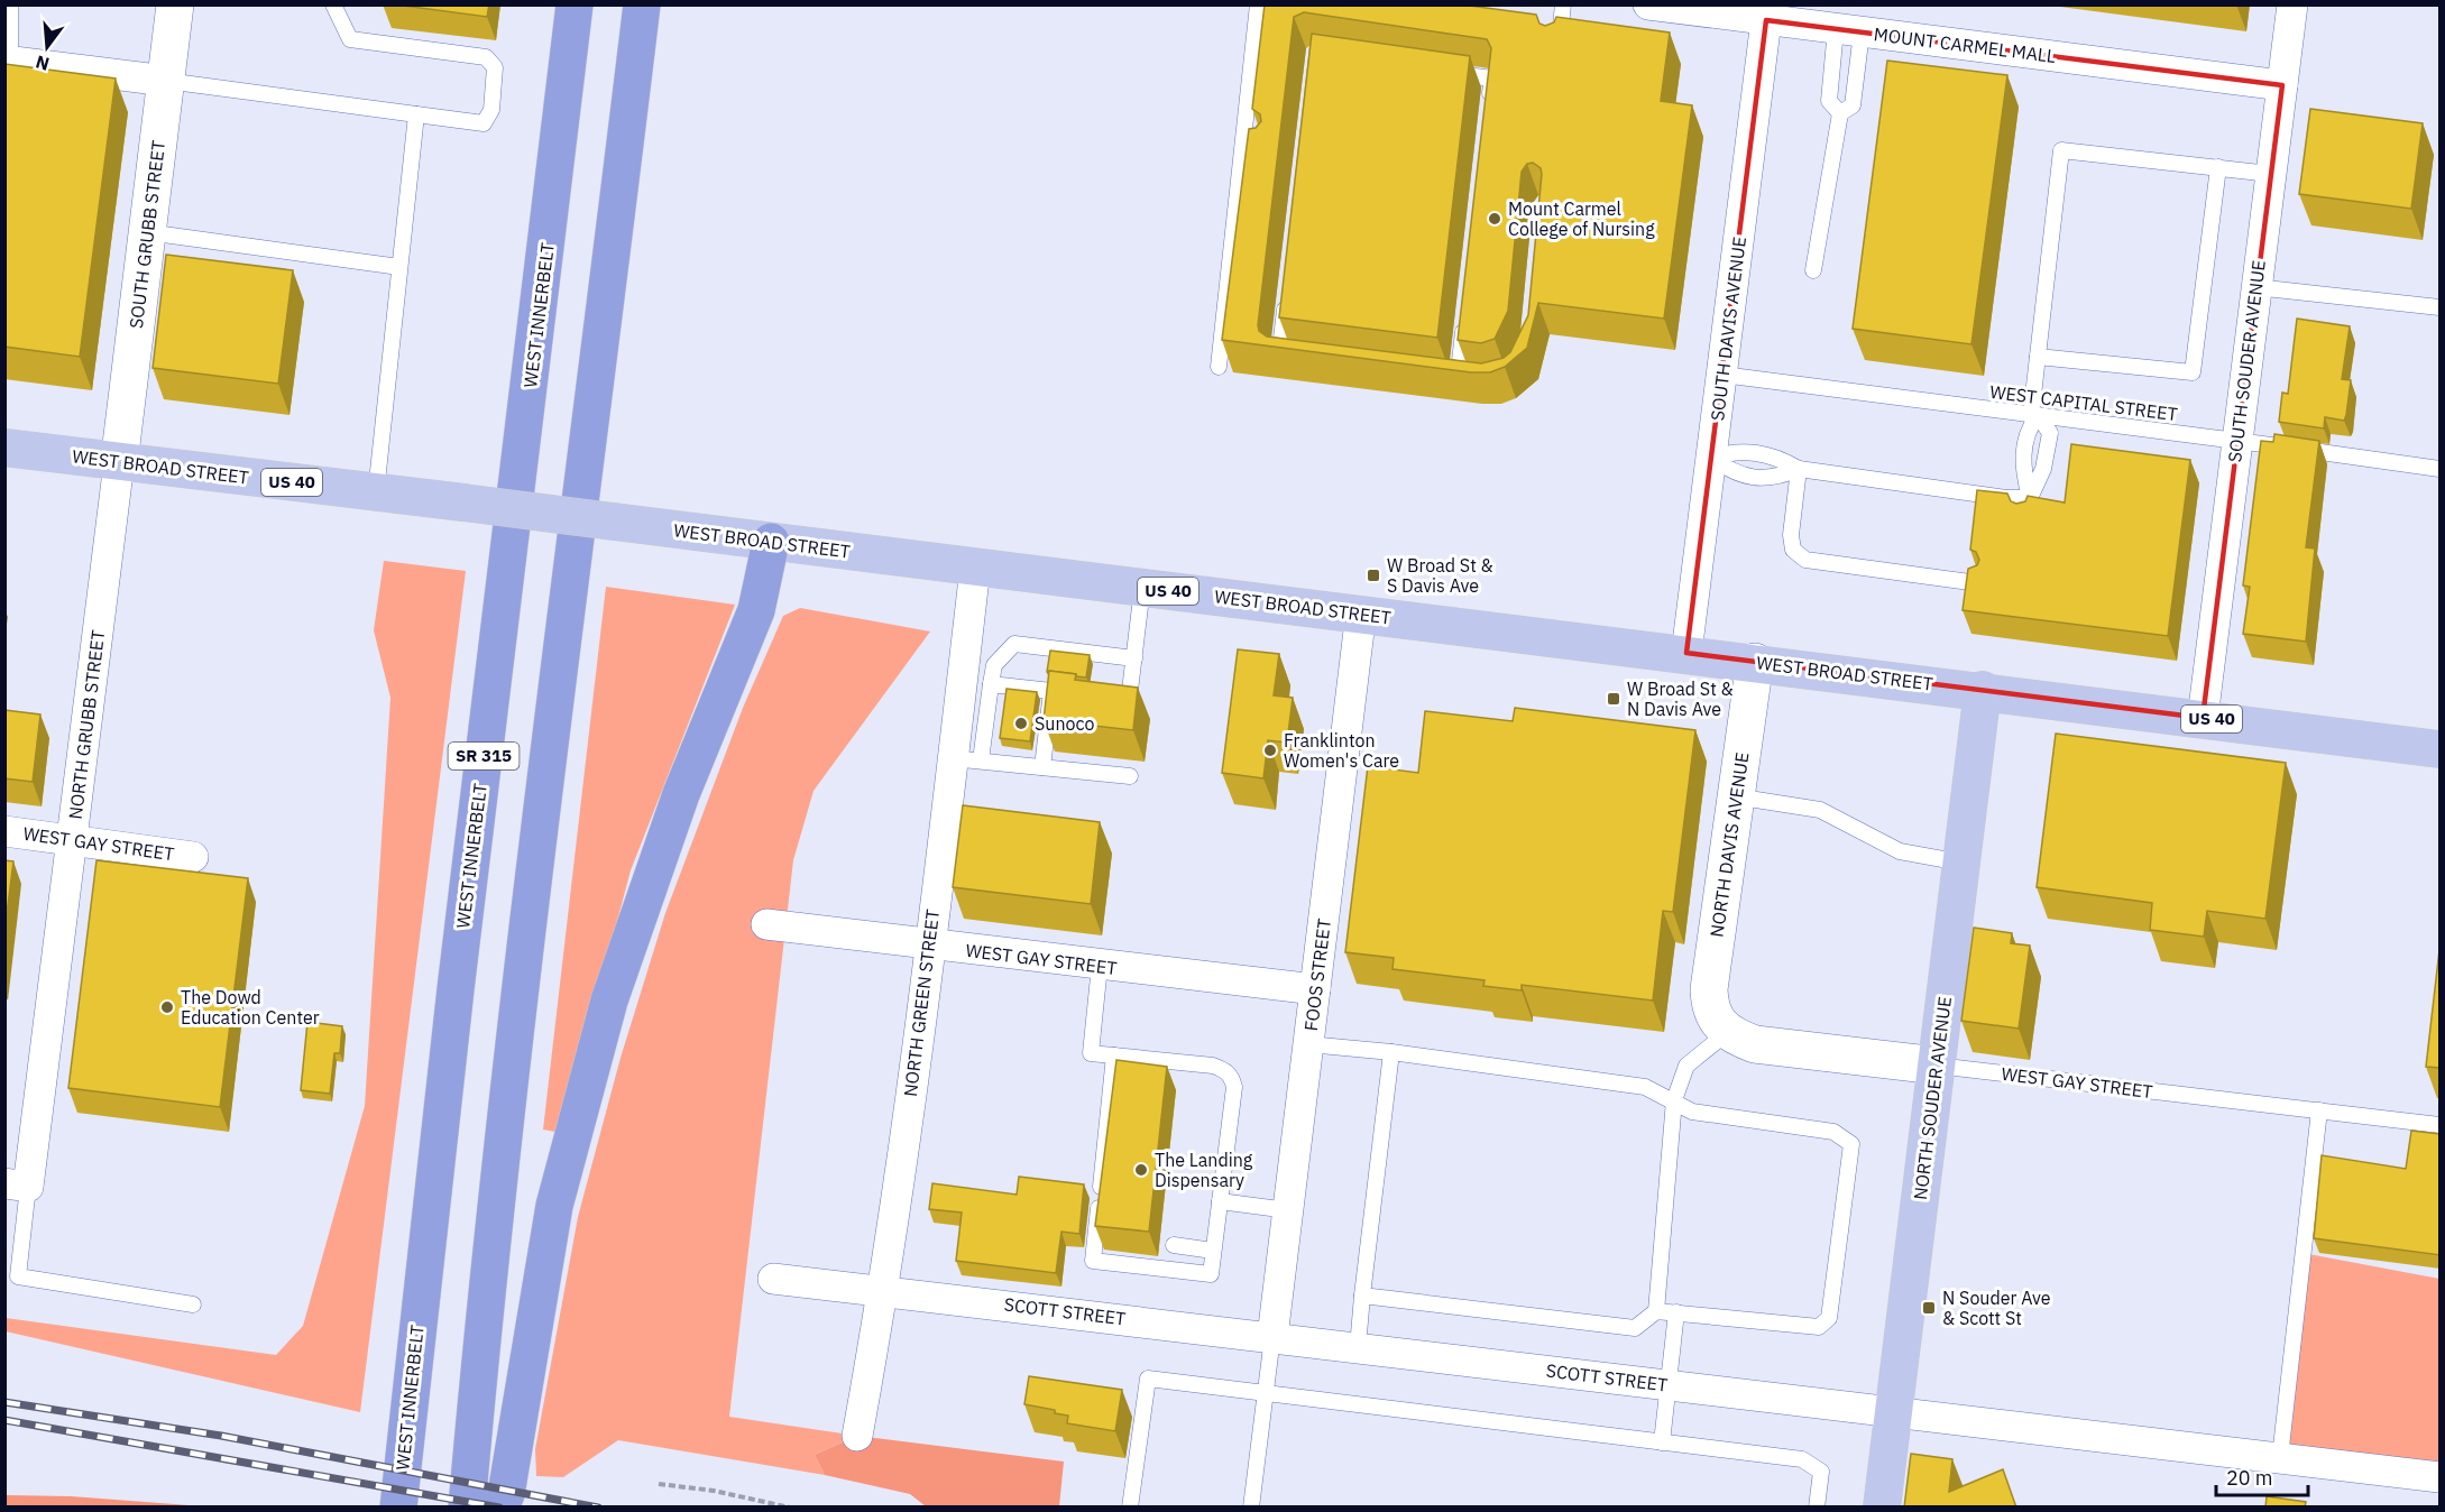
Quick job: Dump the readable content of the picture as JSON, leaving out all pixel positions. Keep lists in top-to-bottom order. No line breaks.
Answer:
{"streets":{"highway":["WEST INNERBELT","SR 315"],"main road":["WEST BROAD STREET","US 40","NORTH SOUDER AVENUE"],"street":["MOUNT CARMEL MALL","SOUTH GRUBB STREET","SOUTH DAVIS AVENUE","SOUTH SOUDER AVENUE","NORTH GRUBB STREET","WEST GAY STREET","NORTH DAVIS AVENUE","FOOS STREET","NORTH GREEN STREET","SCOTT STREET"],"lane":["WEST CAPITAL STREET"]},"crossings":[["MOUNT CARMEL MALL","SOUTH DAVIS AVENUE"],["MOUNT CARMEL MALL","SOUTH SOUDER AVENUE"],["SOUTH GRUBB STREET","WEST BROAD STREET"],["SOUTH GRUBB STREET","NORTH GRUBB STREET"],["SOUTH DAVIS AVENUE","WEST CAPITAL STREET"],["SOUTH DAVIS AVENUE","WEST BROAD STREET"],["SOUTH SOUDER AVENUE","WEST CAPITAL STREET"],["SOUTH SOUDER AVENUE","WEST BROAD STREET"],["WEST BROAD STREET","NORTH GRUBB STREET"],["WEST BROAD STREET","NORTH DAVIS AVENUE"],["WEST BROAD STREET","FOOS STREET"],["WEST BROAD STREET","NORTH GREEN STREET"],["WEST BROAD STREET","NORTH SOUDER AVENUE"],["NORTH GRUBB STREET","WEST GAY STREET"],["WEST GAY STREET","NORTH DAVIS AVENUE"],["WEST GAY STREET","FOOS STREET"],["WEST GAY STREET","NORTH GREEN STREET"],["WEST GAY STREET","NORTH SOUDER AVENUE"],["FOOS STREET","SCOTT STREET"],["NORTH GREEN STREET","SCOTT STREET"],["NORTH SOUDER AVENUE","SCOTT STREET"]],"places":{"other":["Mount Carmel College of Nursing","Sunoco","Franklinton Women's Care","The Dowd Education Center","The Landing Dispensary"],"transit":["W Broad St & S Davis Ave","W Broad St & N Davis Ave","N Souder Ave & Scott St"]},"scale_bar":"20 m","north":"bottom"}
